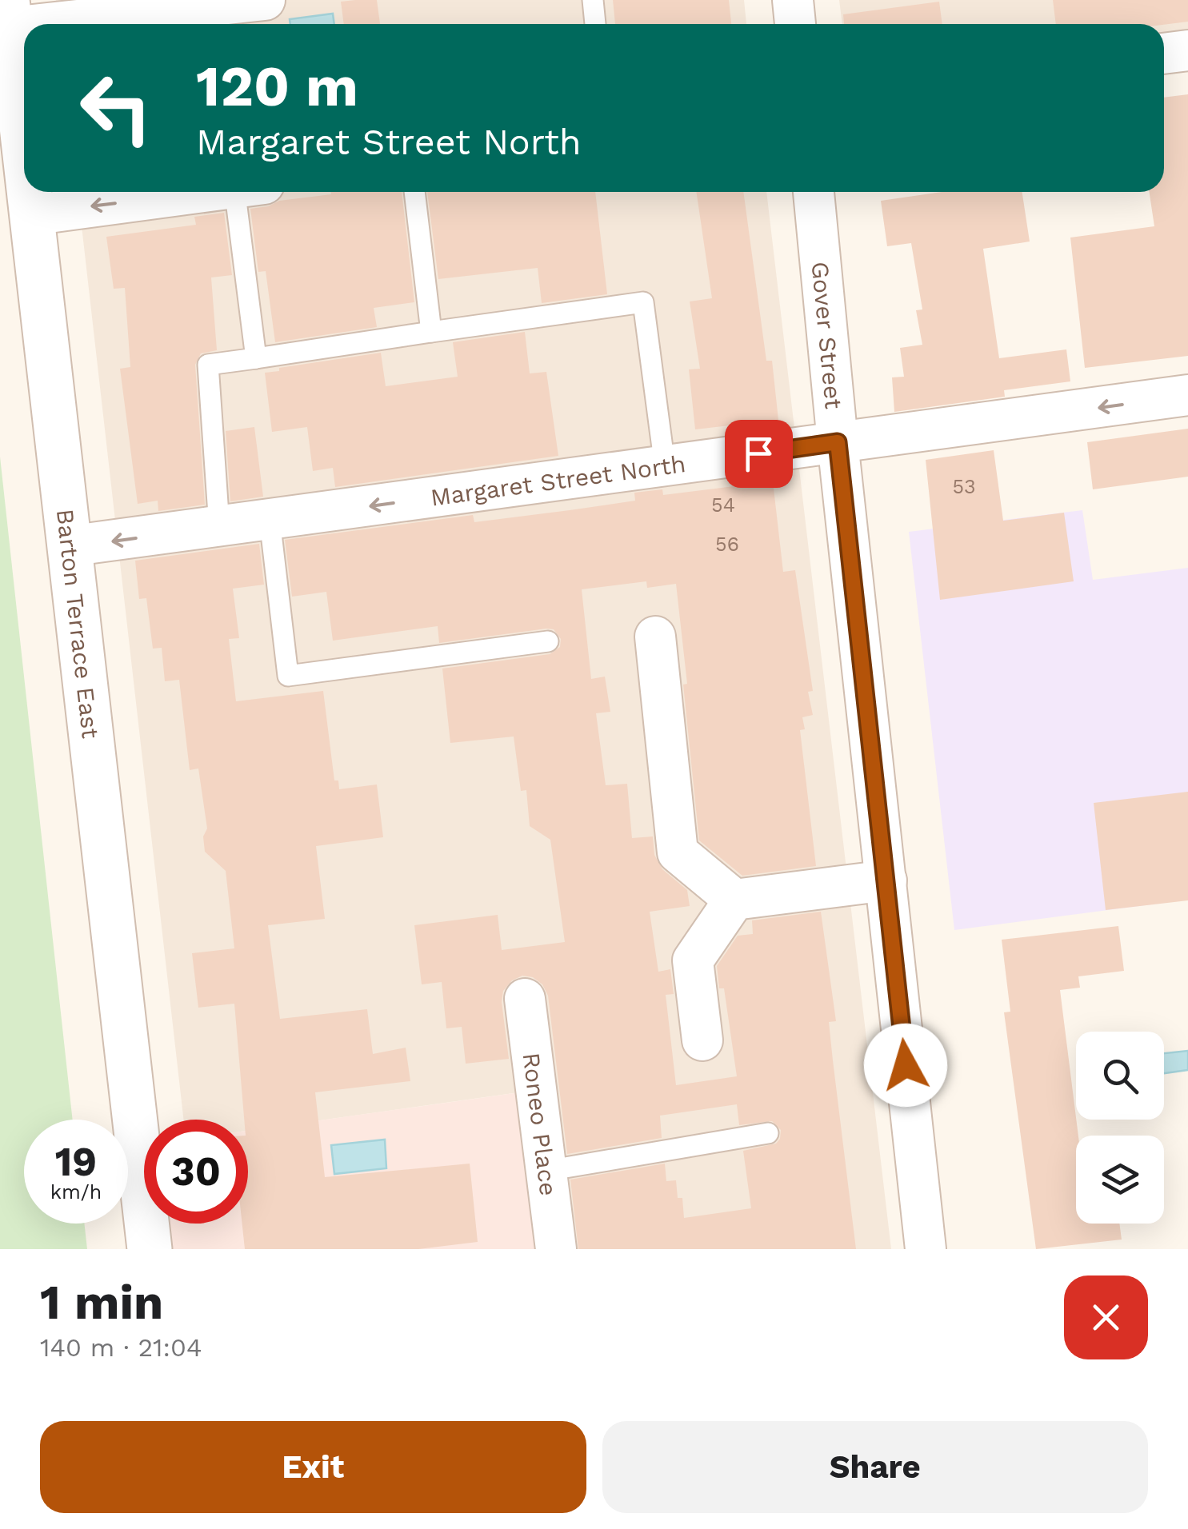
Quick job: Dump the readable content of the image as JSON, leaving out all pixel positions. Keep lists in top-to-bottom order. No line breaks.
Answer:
{"streets":{"street":["Gover Street","Margaret Street North","Barton Terrace East","Roneo Place"]},"crossings":[["Gover Street","Margaret Street North"],["Margaret Street North","Barton Terrace East"]],"one_way":["Margaret Street North"],"house_numbers":["53","54","56"],"page":{"turn":["120 m","Margaret Street North"],"speed":"19 km/h","limit":"30","heading":["1 min","140 m · 21:04"],"buttons":["Exit","Share"]}}
